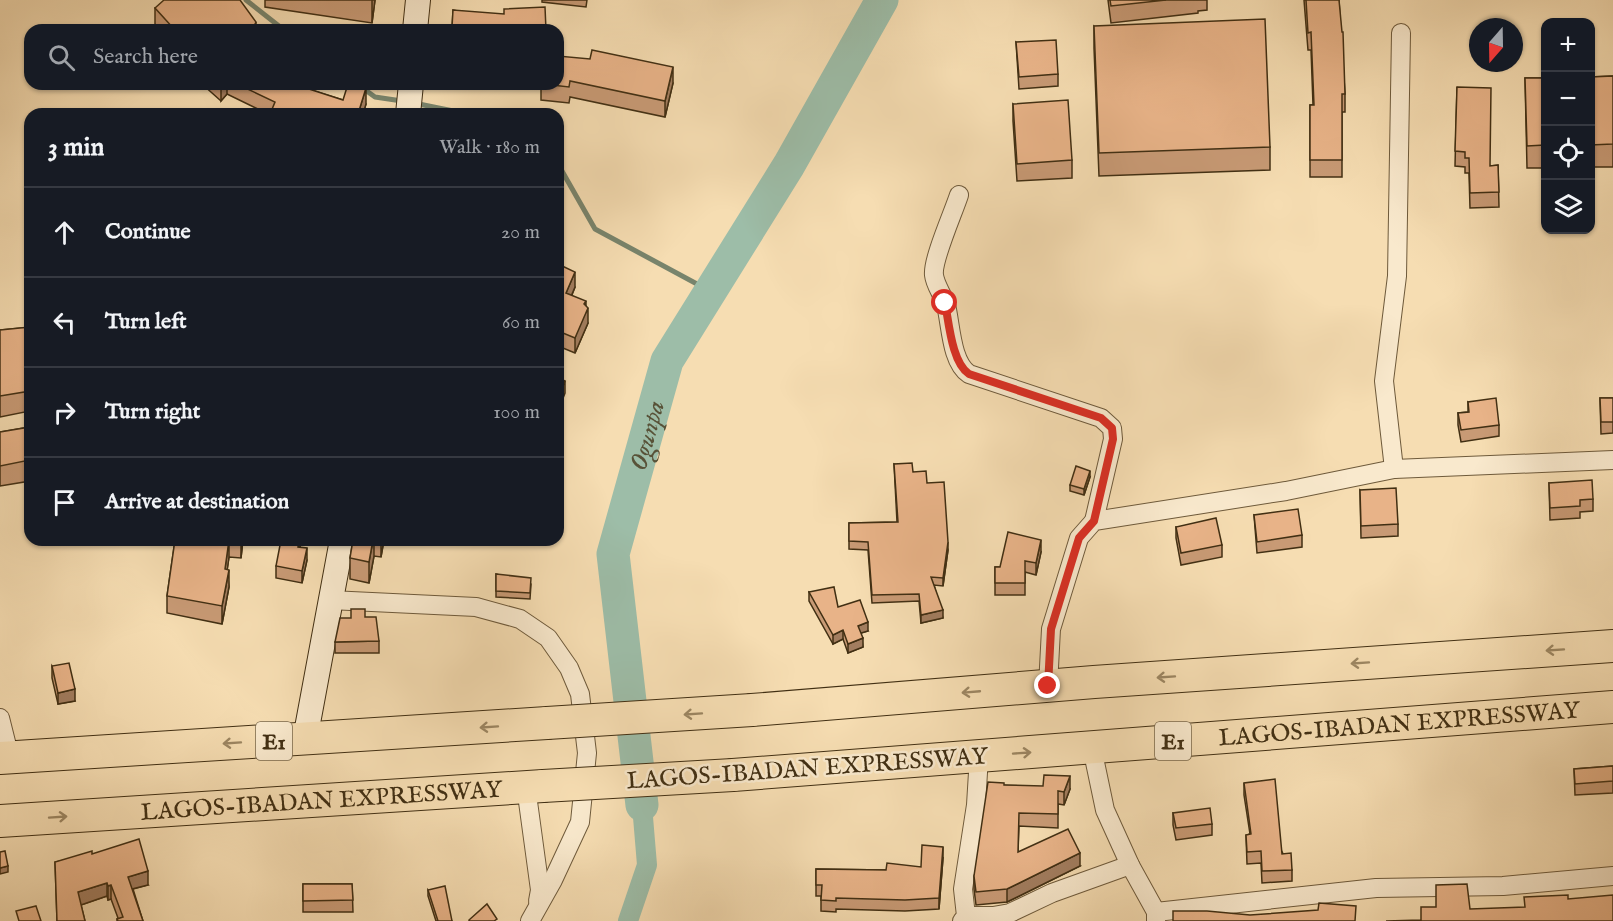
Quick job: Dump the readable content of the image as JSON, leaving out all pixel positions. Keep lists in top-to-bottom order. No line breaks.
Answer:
{"streets":{"highway":["LAGOS-IBADAN EXPRESSWAY","E1"]},"water":["Ogunpa"],"north":"bottom","page":{"map_buttons":["+","−"],"search":"Search here","heading":["3 min","Walk · 180 m"],"list":[["Continue","20 m"],["Turn left","60 m"],["Turn right","100 m"],"Arrive at destination"]}}
